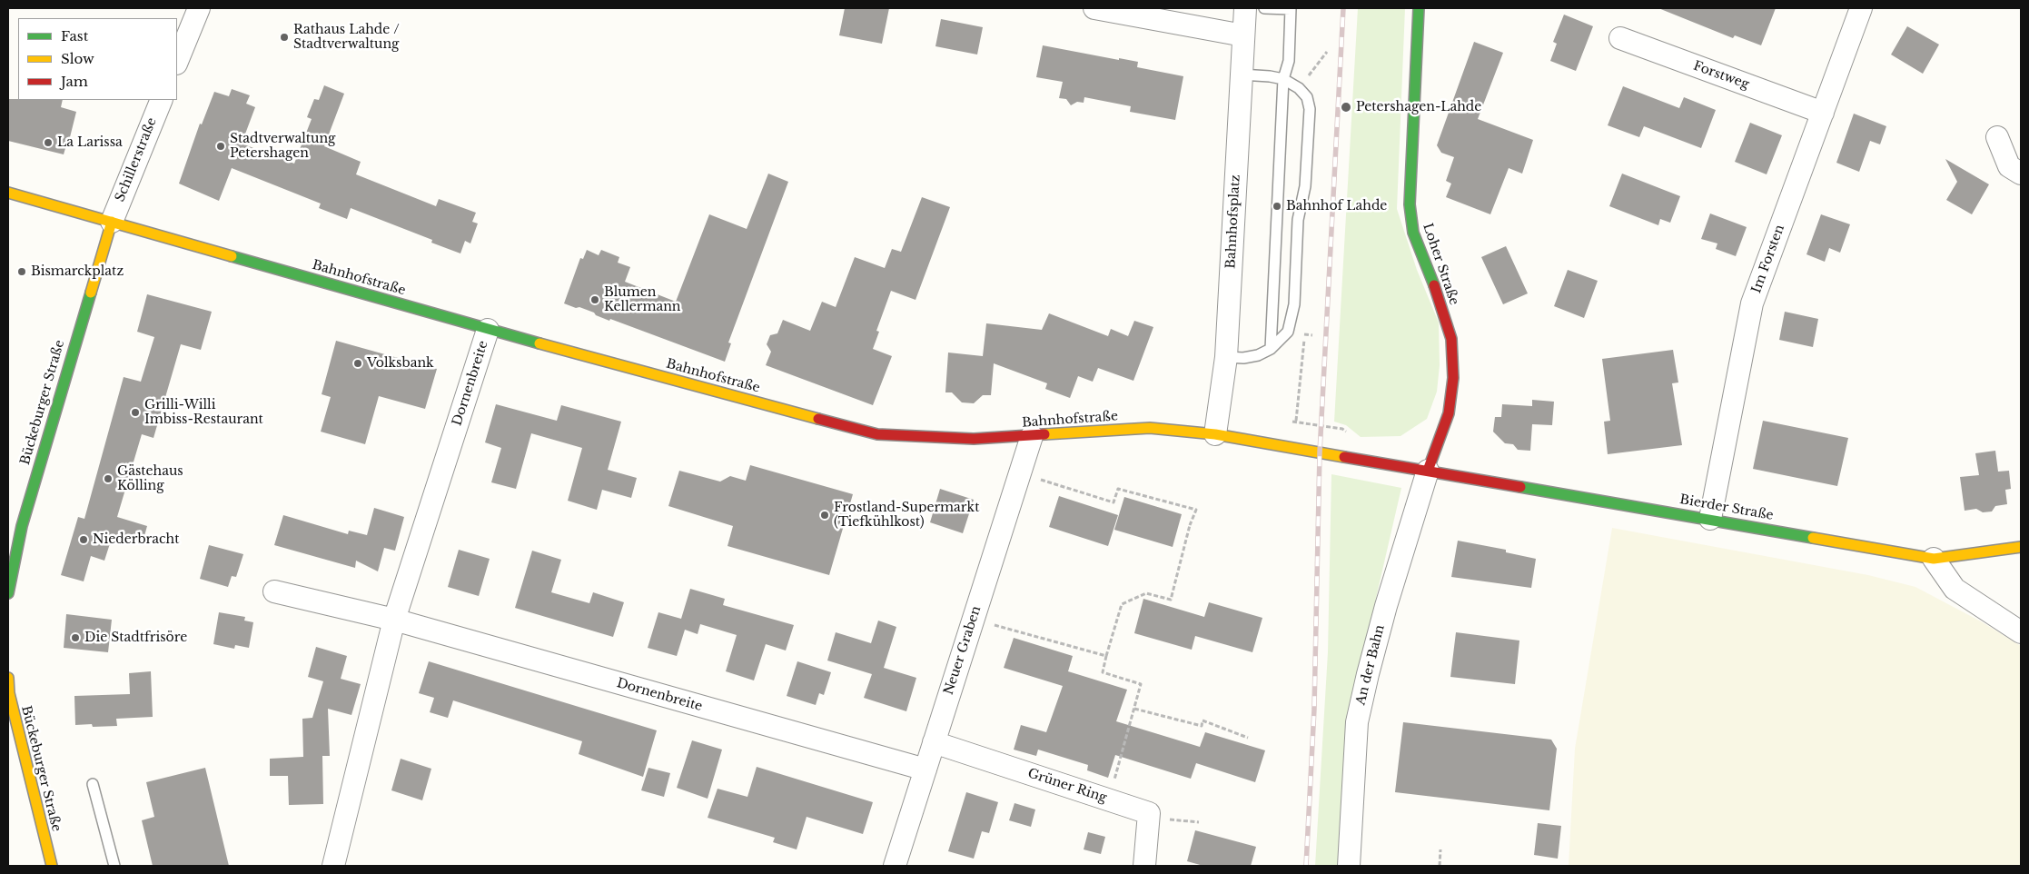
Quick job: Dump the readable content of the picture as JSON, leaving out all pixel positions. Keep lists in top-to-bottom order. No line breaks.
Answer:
{"streets":{"street":["Forstweg","Schillerstraße","Bahnhofsplatz","Im Forsten","Loher Straße","Bahnhofstraße","Dornenbreite","Bückeburger Straße","Bierder Straße","Neuer Graben","An der Bahn","Grüner Ring"]},"crossings":[["Forstweg","Im Forsten"],["Schillerstraße","Bahnhofstraße"],["Schillerstraße","Bückeburger Straße"],["Bahnhofsplatz","Bahnhofstraße"],["Im Forsten","Bierder Straße"],["Loher Straße","Bahnhofstraße"],["Loher Straße","Bierder Straße"],["Loher Straße","An der Bahn"],["Bahnhofstraße","Dornenbreite"],["Bahnhofstraße","Bückeburger Straße"],["Bahnhofstraße","Bierder Straße"],["Bahnhofstraße","Neuer Graben"],["Bahnhofstraße","An der Bahn"],["Dornenbreite","Neuer Graben"],["Bierder Straße","An der Bahn"],["Neuer Graben","Grüner Ring"]],"places":["Rathaus Lahde / Stadtverwaltung","Petershagen-Lahde","La Larissa","Stadtverwaltung Petershagen","Bahnhof Lahde","Bismarckplatz","Blumen Kellermann","Volksbank","Grilli-Willi Imbiss-Restaurant","Gästehaus Kölling","Frostland-Supermarkt (Tiefkühlkost)","Niederbracht","Die Stadtfrisöre"],"legend":["Fast","Slow","Jam"]}
